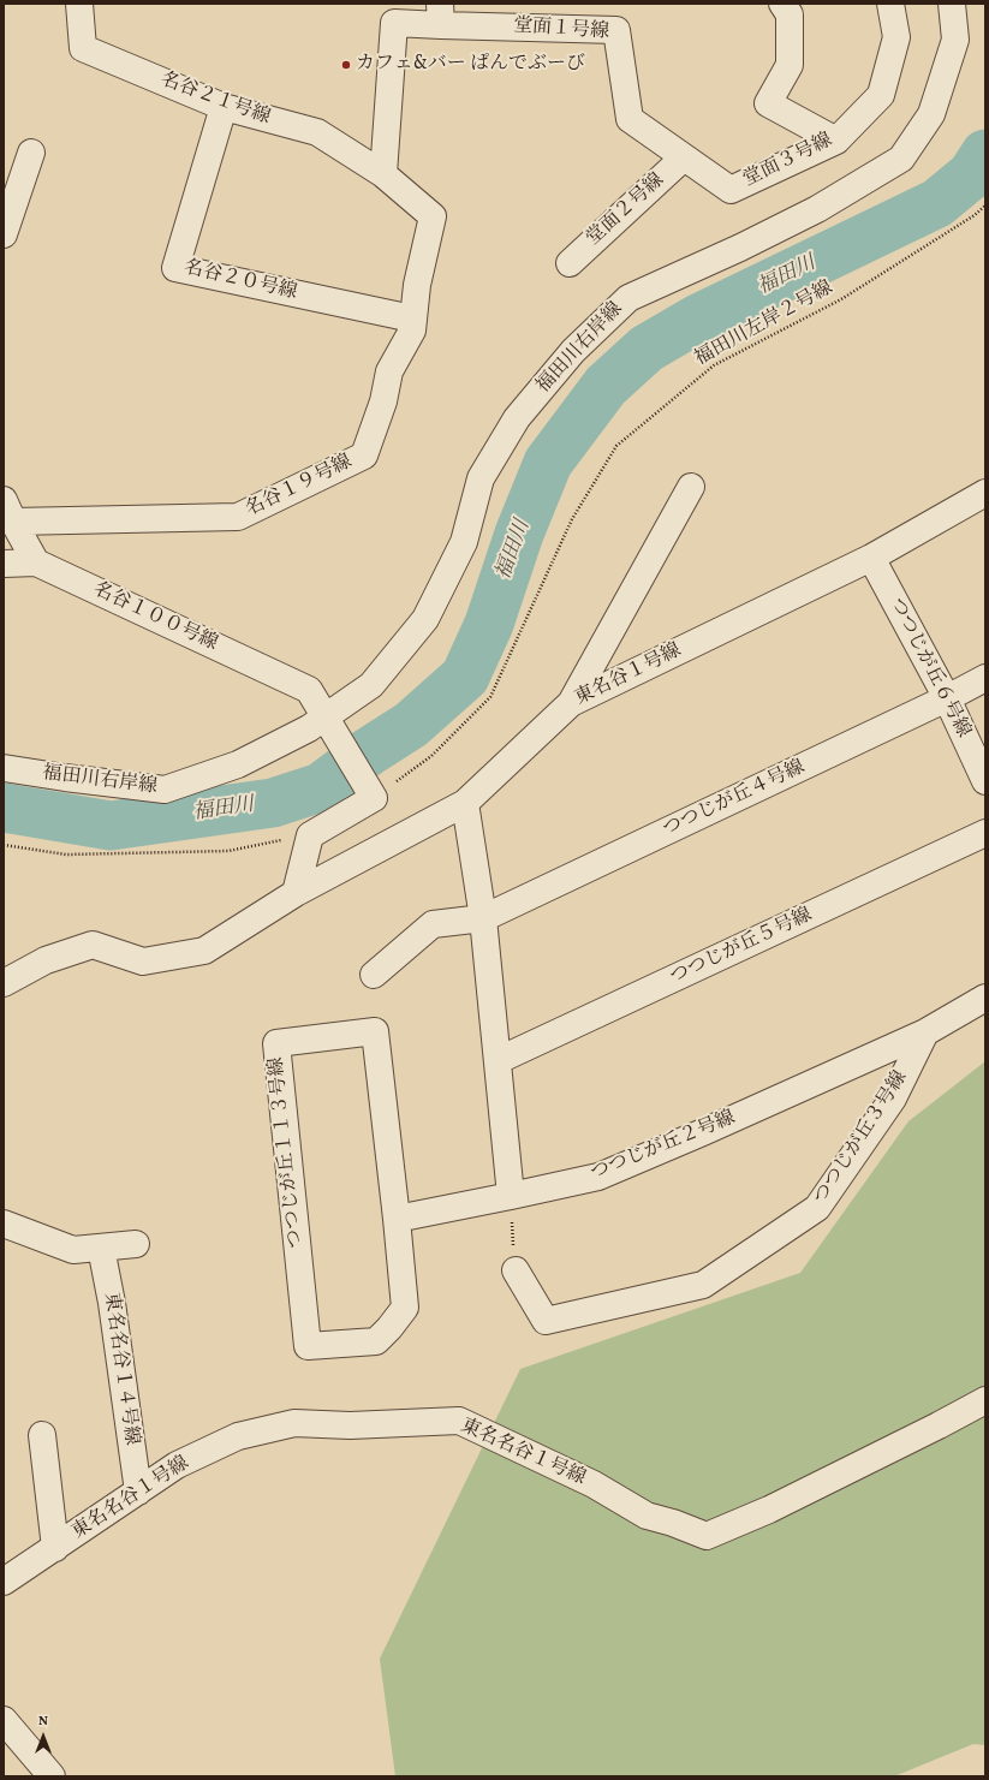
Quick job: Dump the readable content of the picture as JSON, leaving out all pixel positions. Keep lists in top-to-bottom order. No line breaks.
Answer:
{"streets":{"street":["堂面１号線","名谷２１号線","堂面３号線","堂面２号線","名谷２０号線","福田川右岸線","名谷１９号線","名谷１００号線","つつじが丘６号線","東名谷１号線","つつじが丘４号線","つつじが丘５号線","つつじが丘３号線","つつじが丘２号線","つつじが丘１１３号線","東名名谷１４号線","東名名谷１号線"],"path":["福田川左岸２号線"]},"crossings":[["堂面１号線","堂面３号線"],["堂面１号線","堂面２号線"],["名谷２１号線","名谷２０号線"],["名谷２１号線","名谷１９号線"],["名谷２０号線","名谷１９号線"],["福田川右岸線","名谷１００号線"],["つつじが丘６号線","東名谷１号線"],["つつじが丘６号線","つつじが丘４号線"],["つつじが丘３号線","つつじが丘２号線"],["東名名谷１４号線","東名名谷１号線"]],"water":["福田川"],"places":["カフェ&バー ぱんでぶーび"],"north":"top"}
